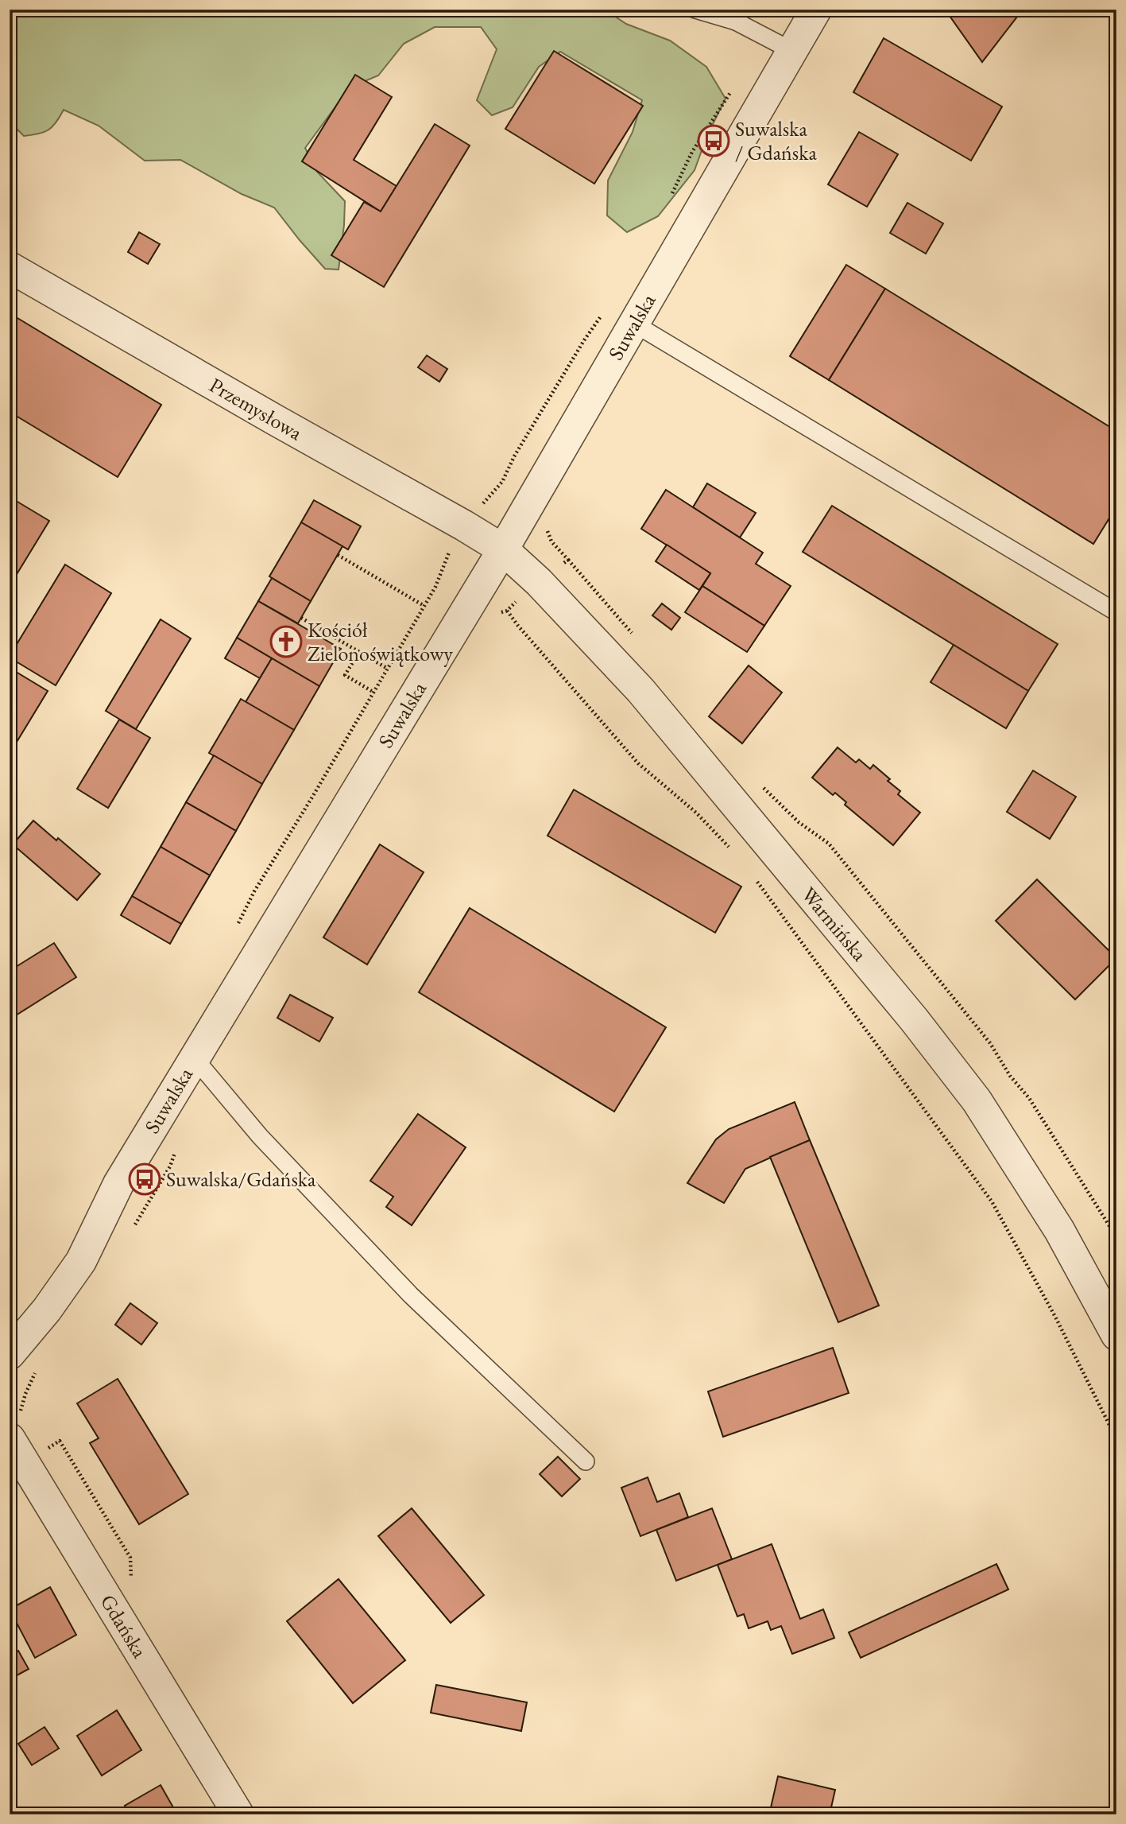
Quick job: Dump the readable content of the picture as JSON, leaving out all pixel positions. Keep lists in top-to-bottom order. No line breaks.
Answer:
{"streets":{"street":["Suwalska","Przemysłowa","Warmińska","Gdańska"]},"crossings":[["Suwalska","Przemysłowa"],["Suwalska","Warmińska"],["Przemysłowa","Warmińska"]],"places":{"bus stop":["Suwalska / Gdańska","Suwalska/Gdańska"],"church":["Kościół Zielonoświątkowy"]}}
